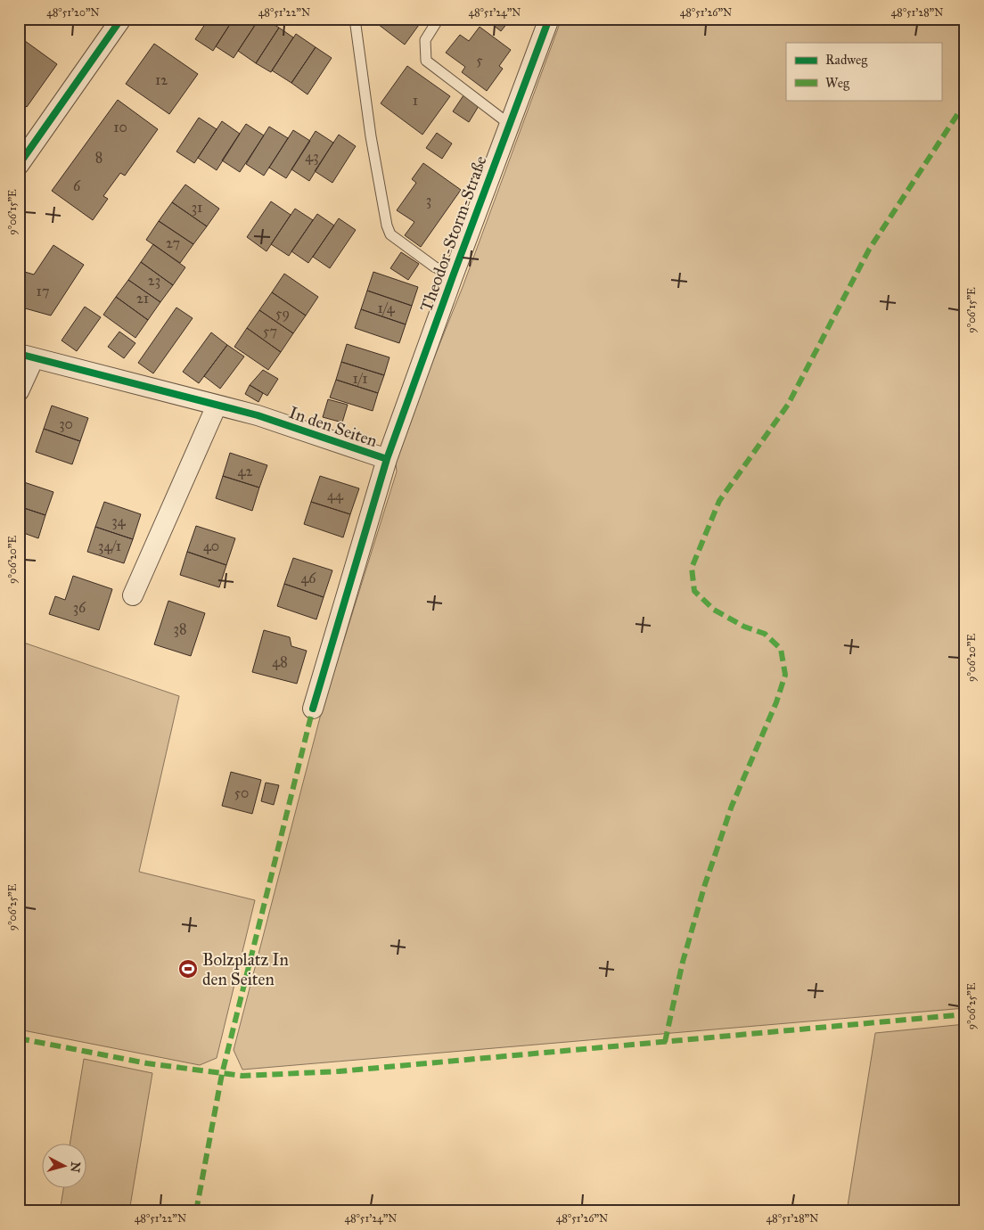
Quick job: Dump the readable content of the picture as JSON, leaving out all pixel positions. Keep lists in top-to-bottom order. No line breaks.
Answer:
{"streets":{"street":["Theodor-Storm-Straße","In den Seiten"]},"crossings":[["Theodor-Storm-Straße","In den Seiten"]],"places":{"sports":["Bolzplatz In den Seiten"]},"house_numbers":["5","12","1","10","43","8","6","3","31","27","23","17","21","1/4","59","57","1/1","30","42","44","34","34/1","40","46","36","38","48","50"],"legend":["Radweg","Weg"],"north":"right","coordinates":["48°51'20\"N","48°51'22\"N","48°51'24\"N","48°51'26\"N","48°51'28\"N","9°06'15\"E","9°06'20\"E","9°06'25\"E"]}
